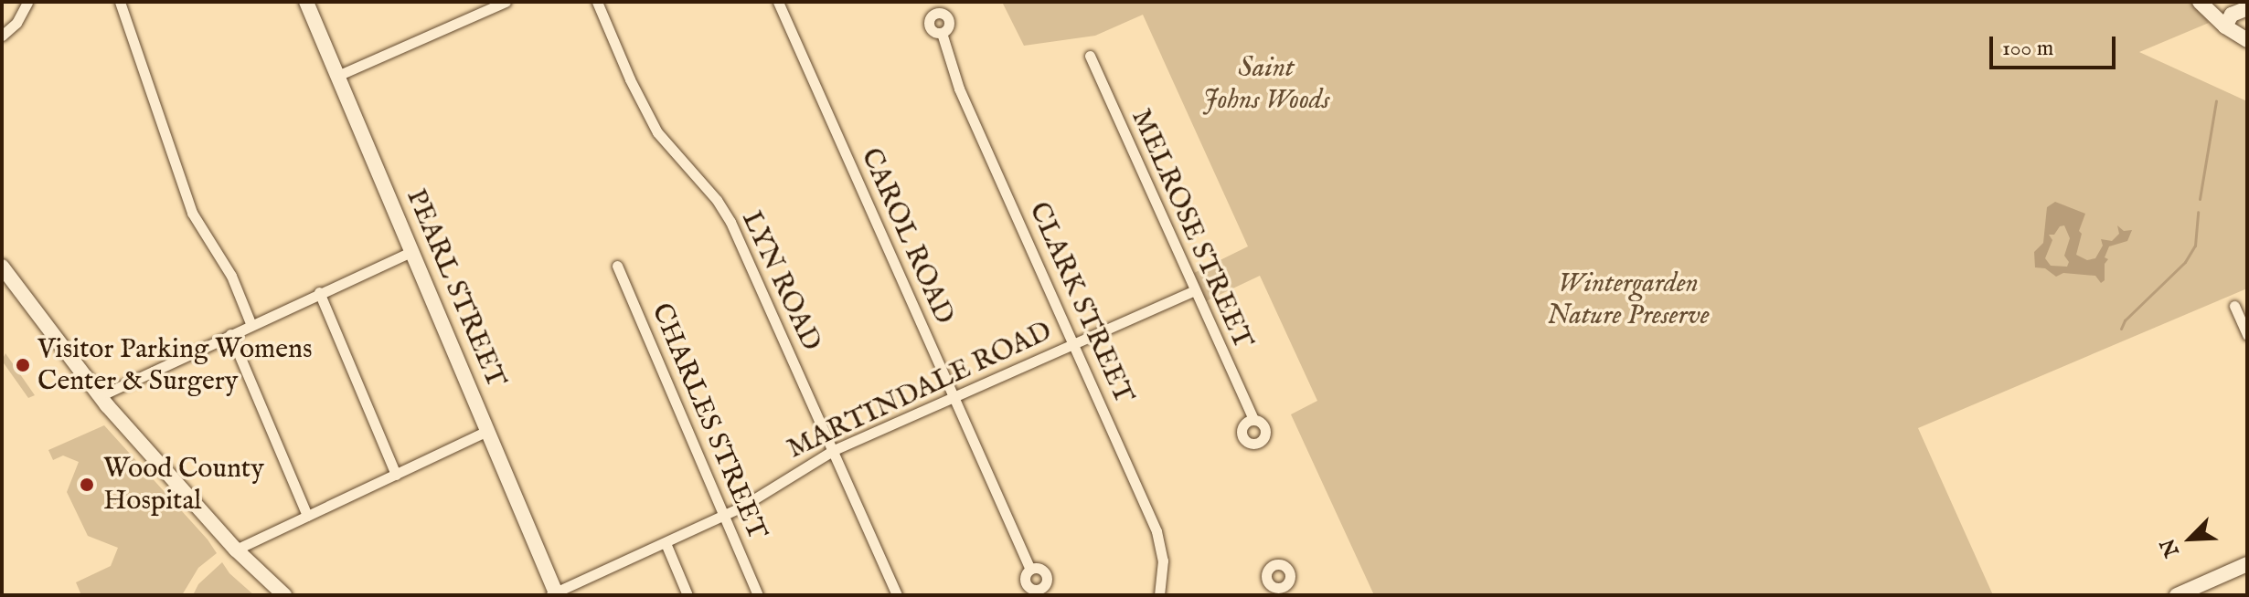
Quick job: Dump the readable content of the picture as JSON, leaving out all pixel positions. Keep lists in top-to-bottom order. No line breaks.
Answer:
{"streets":{"street":["MELROSE STREET","CAROL ROAD","LYN ROAD","PEARL STREET","CLARK STREET","MARTINDALE ROAD","CHARLES STREET"]},"crossings":[["MELROSE STREET","MARTINDALE ROAD"],["CAROL ROAD","MARTINDALE ROAD"],["LYN ROAD","MARTINDALE ROAD"],["PEARL STREET","MARTINDALE ROAD"],["CLARK STREET","MARTINDALE ROAD"],["MARTINDALE ROAD","CHARLES STREET"]],"parks":["Saint Johns Woods","Wintergarden Nature Preserve"],"places":["Visitor Parking Womens Center & Surgery","Wood County Hospital"],"scale_bar":"100 m","north":"bottom left"}
